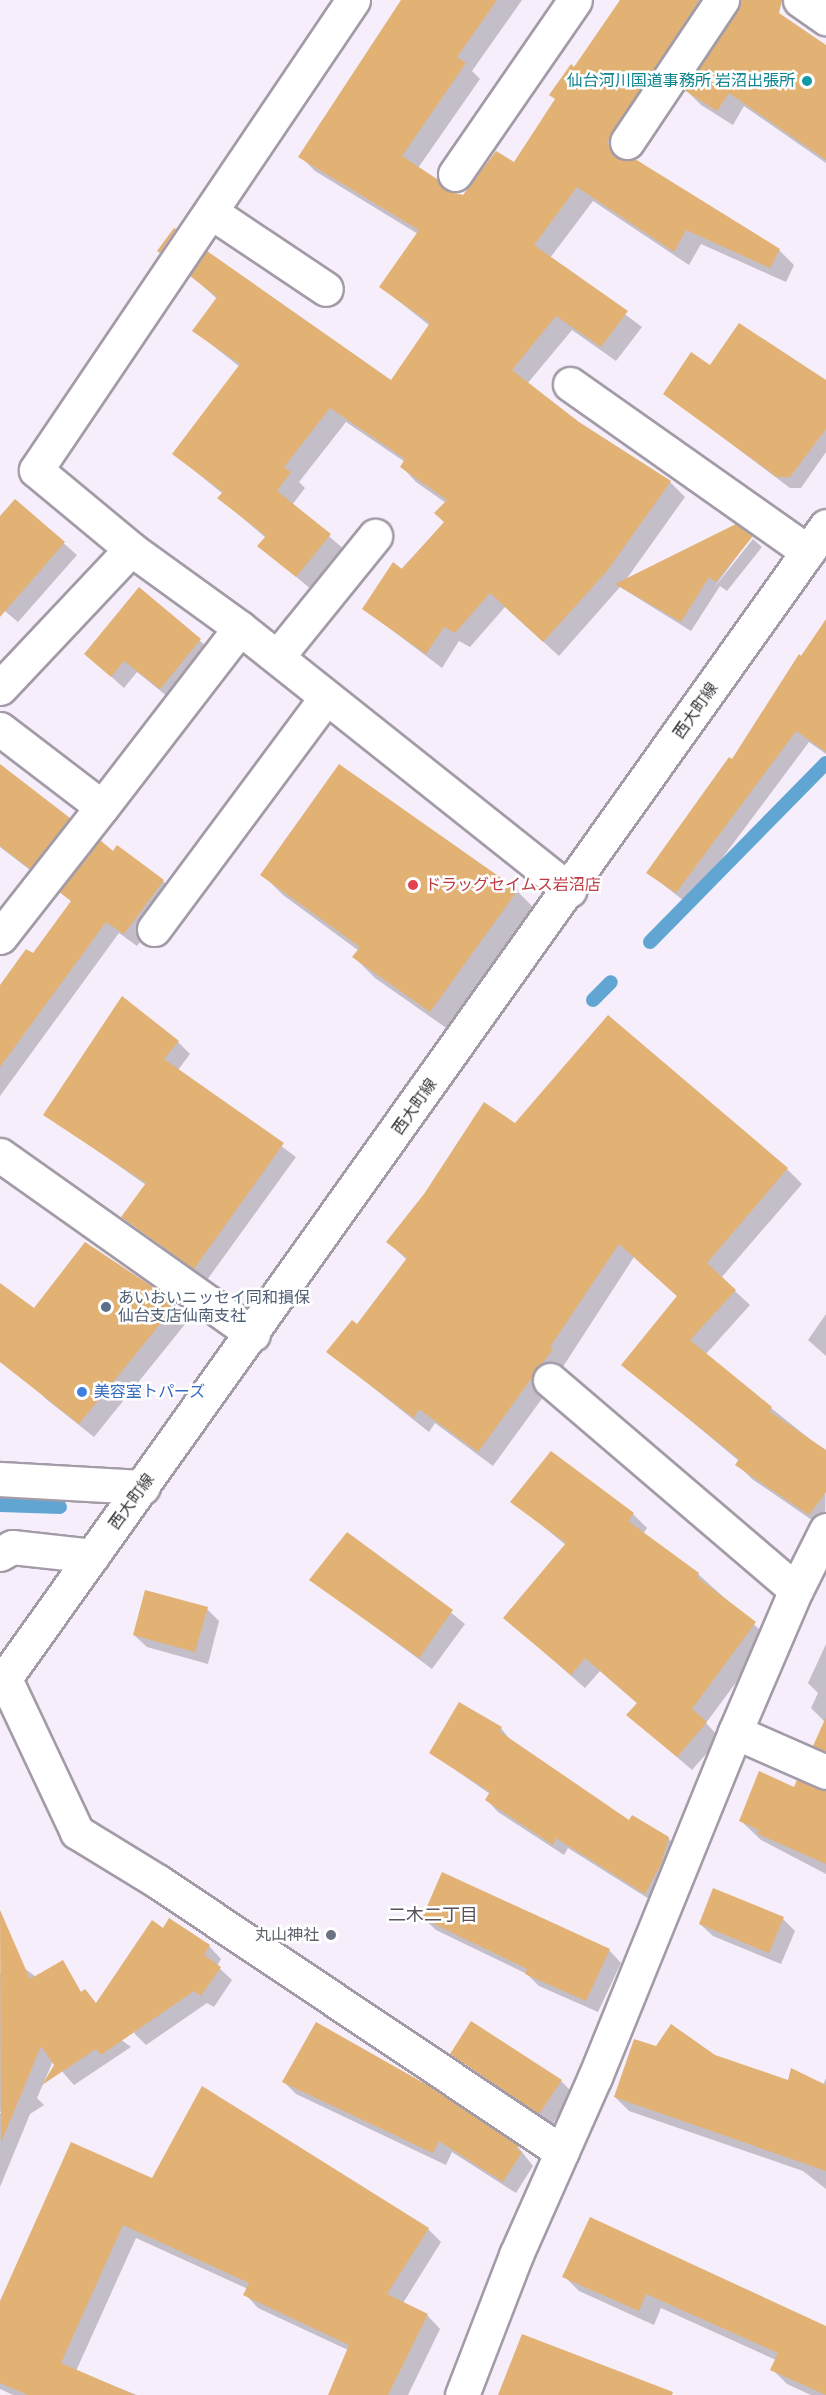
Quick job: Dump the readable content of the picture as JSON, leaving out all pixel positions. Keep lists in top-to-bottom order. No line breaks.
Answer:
{"streets":{"street":["西大町線"]},"districts":["二木二丁目"],"places":["仙台河川国道事務所 岩沼出張所","ドラッグセイムス岩沼店","あいおいニッセイ同和損保 仙台支店仙南支社","美容室トパーズ","丸山神社"]}
